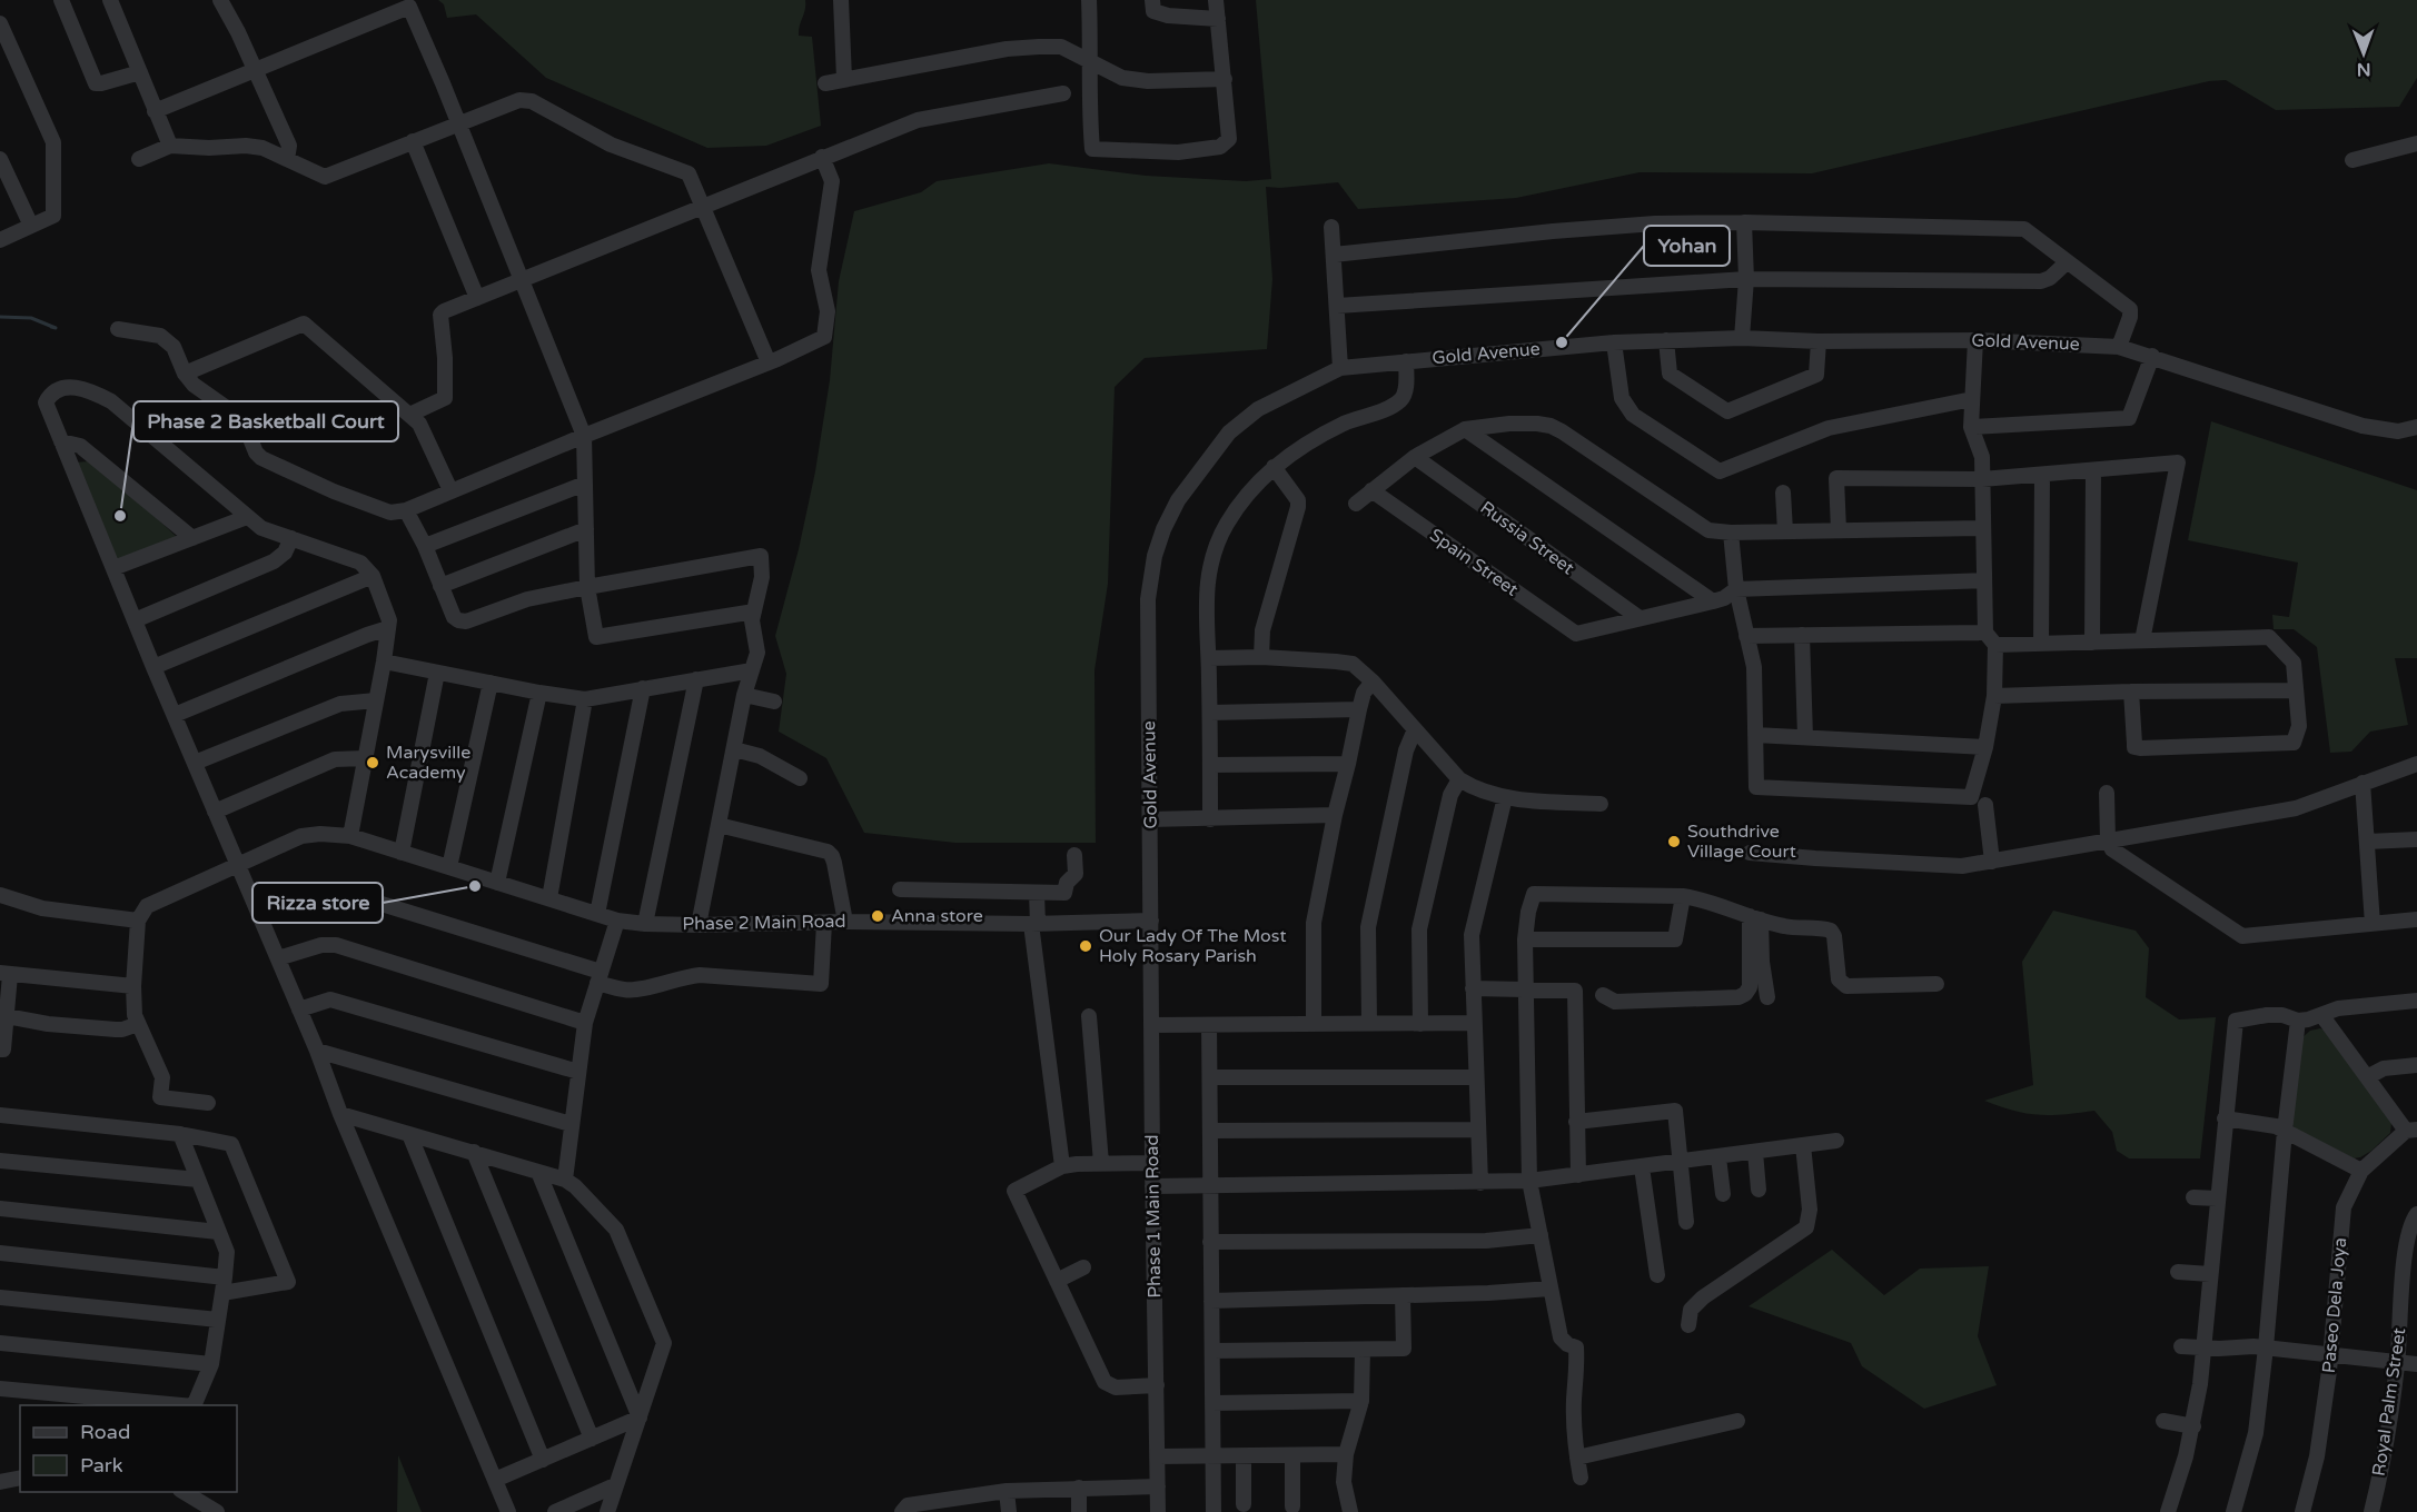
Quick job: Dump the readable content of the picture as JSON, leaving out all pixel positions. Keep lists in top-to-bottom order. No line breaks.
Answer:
{"streets":{"street":["Gold Avenue","Russia Street","Spain Street","Phase 2 Main Road","Phase 1 Main Road","Paseo Dela Joya","Royal Palm Street"]},"crossings":[["Gold Avenue","Phase 2 Main Road"],["Gold Avenue","Phase 1 Main Road"],["Russia Street","Spain Street"],["Phase 2 Main Road","Phase 1 Main Road"]],"places":["Yohan","Phase 2 Basketball Court","Marysville Academy","Southdrive Village Court","Rizza store","Anna store","Our Lady Of The Most Holy Rosary Parish"],"legend":["Road","Park"],"north":"bottom"}
